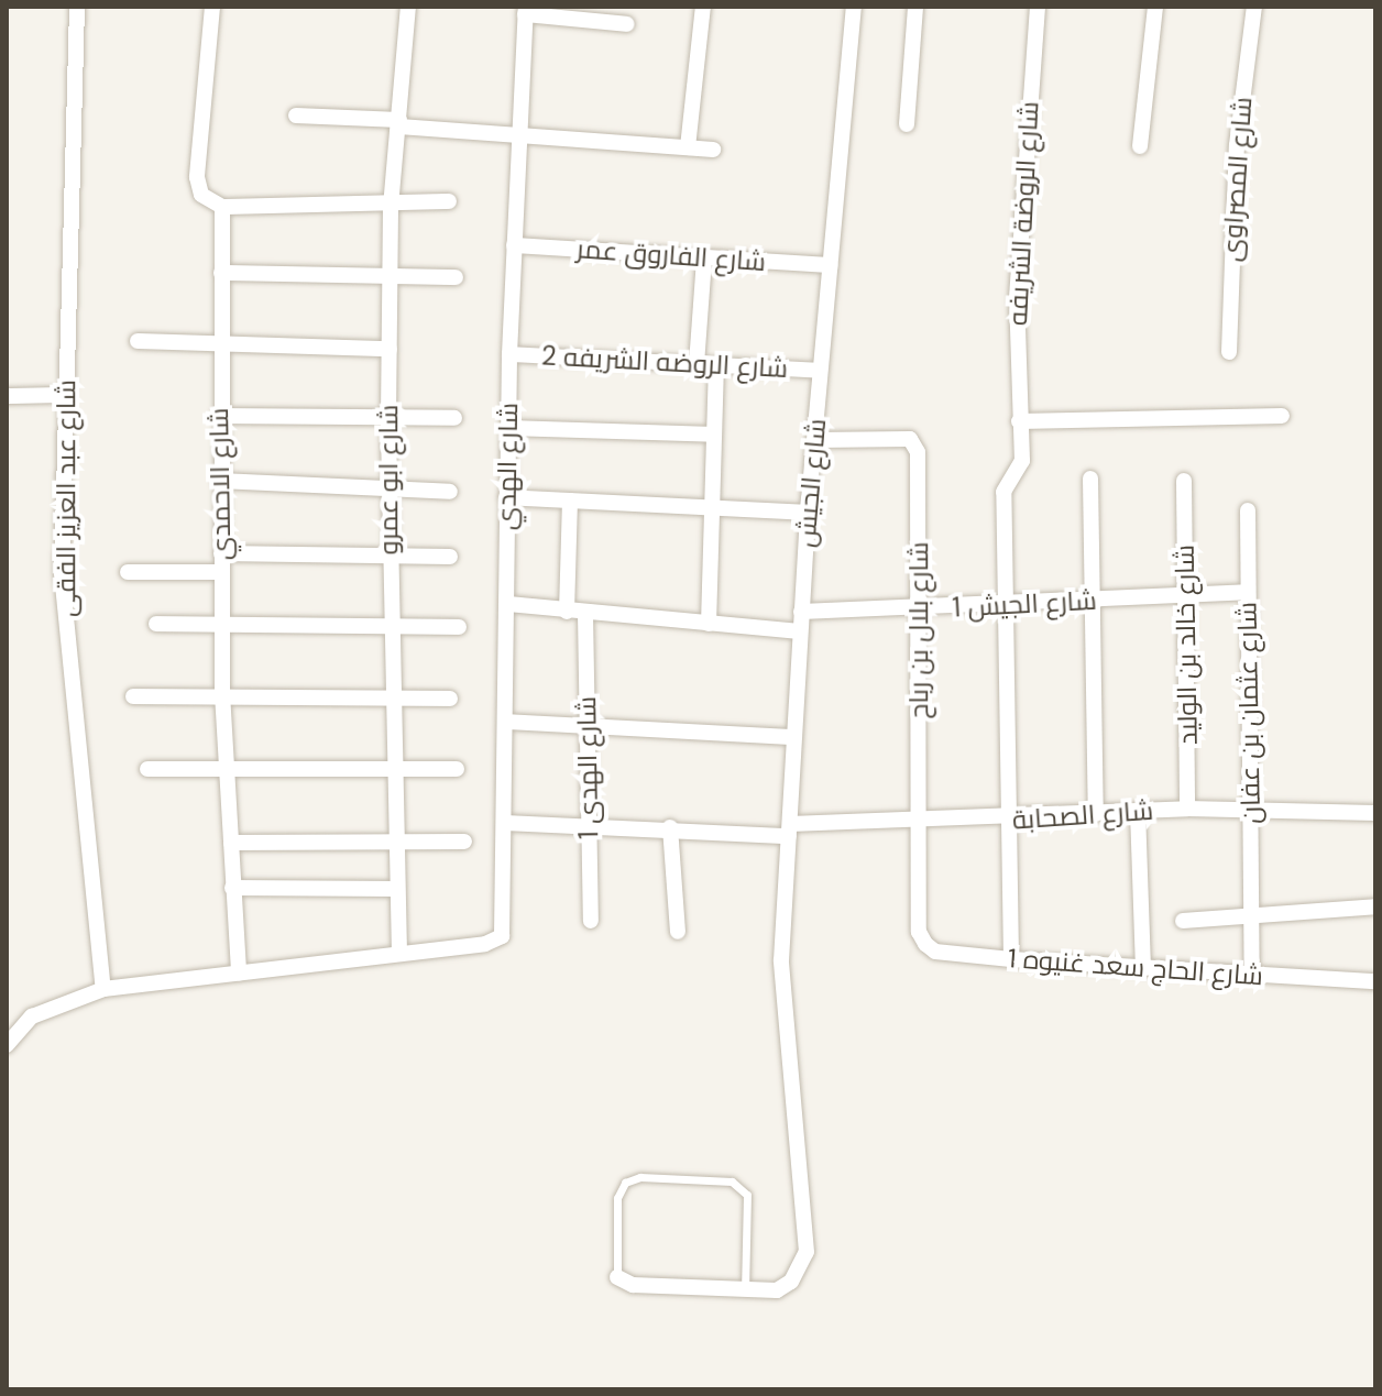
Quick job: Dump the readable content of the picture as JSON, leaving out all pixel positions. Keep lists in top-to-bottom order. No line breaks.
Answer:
{"streets":{"street":["شارع المصراوى","شارع الروضة الشريفه","شارع الفاروق عمر","شارع الروضه الشريفه 2","شارع الهدي","شارع ابو عمرو","شارع الجيش","شارع الاحمدي","شارع عبد العزيز الفقى","شارع الجيش 1","شارع بلال بن رباح","شارع خالد بن الوليد","شارع عثمان بن عفان","شارع الهدى 1","شارع الصحابة","شارع الحاج سعد غنيوه 1"]},"crossings":[["شارع الروضة الشريفه","شارع الجيش 1"],["شارع الروضة الشريفه","شارع الصحابة"],["شارع الروضة الشريفه","شارع الحاج سعد غنيوه 1"],["شارع الفاروق عمر","شارع الهدي"],["شارع الفاروق عمر","شارع الجيش"],["شارع الروضه الشريفه 2","شارع الهدي"],["شارع الروضه الشريفه 2","شارع الجيش"],["شارع الهدي","شارع ابو عمرو"],["شارع الهدي","شارع الصحابة"],["شارع الجيش","شارع الجيش 1"],["شارع الجيش","شارع بلال بن رباح"],["شارع الجيش","شارع الصحابة"],["شارع الجيش 1","شارع بلال بن رباح"],["شارع الجيش 1","شارع خالد بن الوليد"],["شارع الجيش 1","شارع عثمان بن عفان"],["شارع بلال بن رباح","شارع الصحابة"],["شارع بلال بن رباح","شارع الحاج سعد غنيوه 1"],["شارع خالد بن الوليد","شارع الصحابة"],["شارع عثمان بن عفان","شارع الصحابة"],["شارع عثمان بن عفان","شارع الحاج سعد غنيوه 1"],["شارع الهدى 1","شارع الصحابة"]]}
